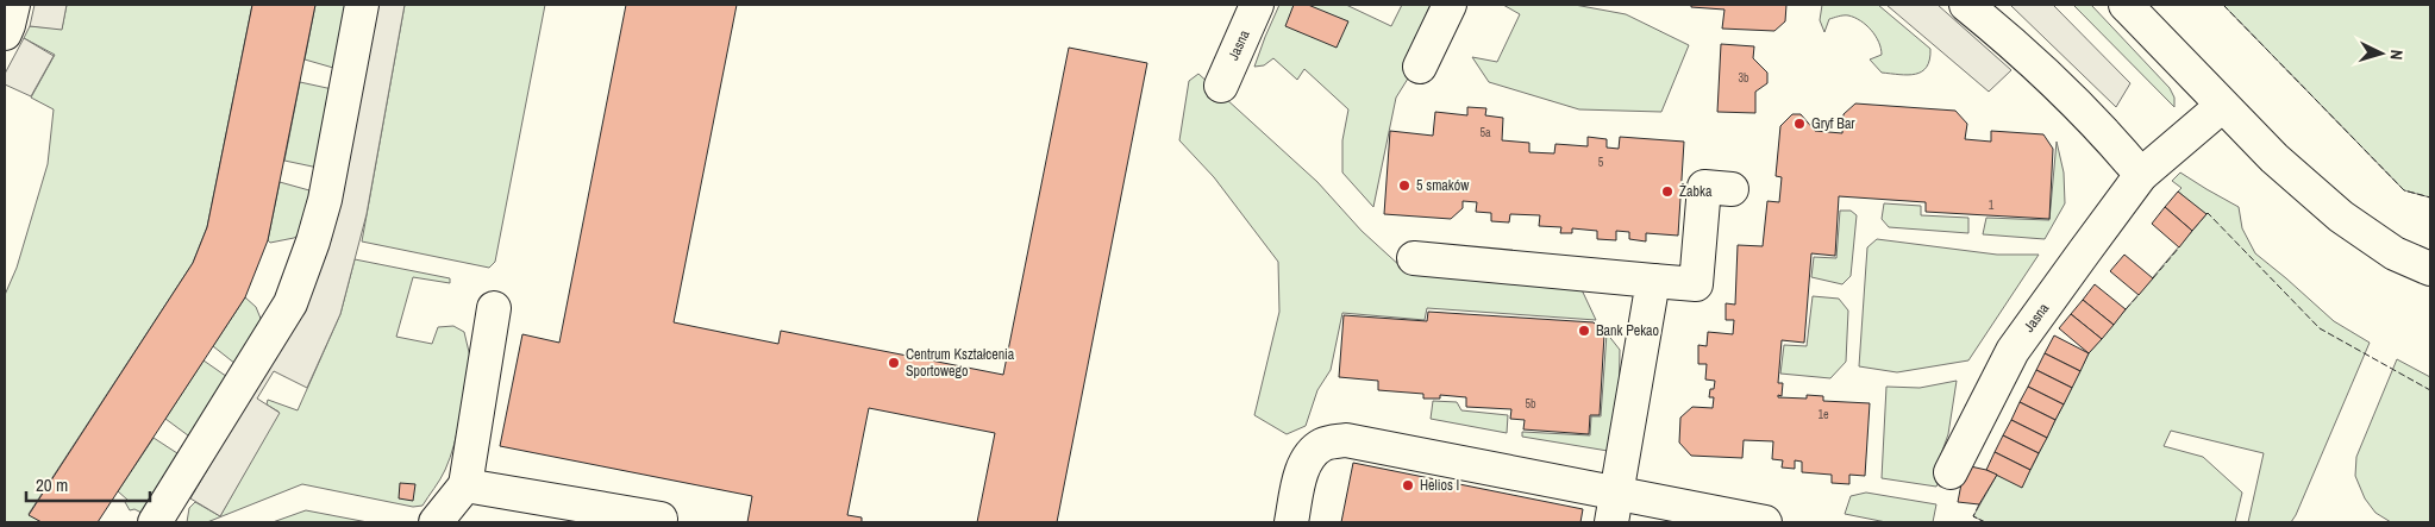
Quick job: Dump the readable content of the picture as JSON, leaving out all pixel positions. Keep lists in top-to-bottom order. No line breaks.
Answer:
{"streets":{"street":["Jasna"]},"places":["Gryf Bar","5 smaków","Żabka","Bank Pekao","Centrum Kształcenia Sportowego","Helios I"],"house_numbers":["3b","5a","5","1","5b","1e"],"scale_bar":"20 m","north":"right"}
